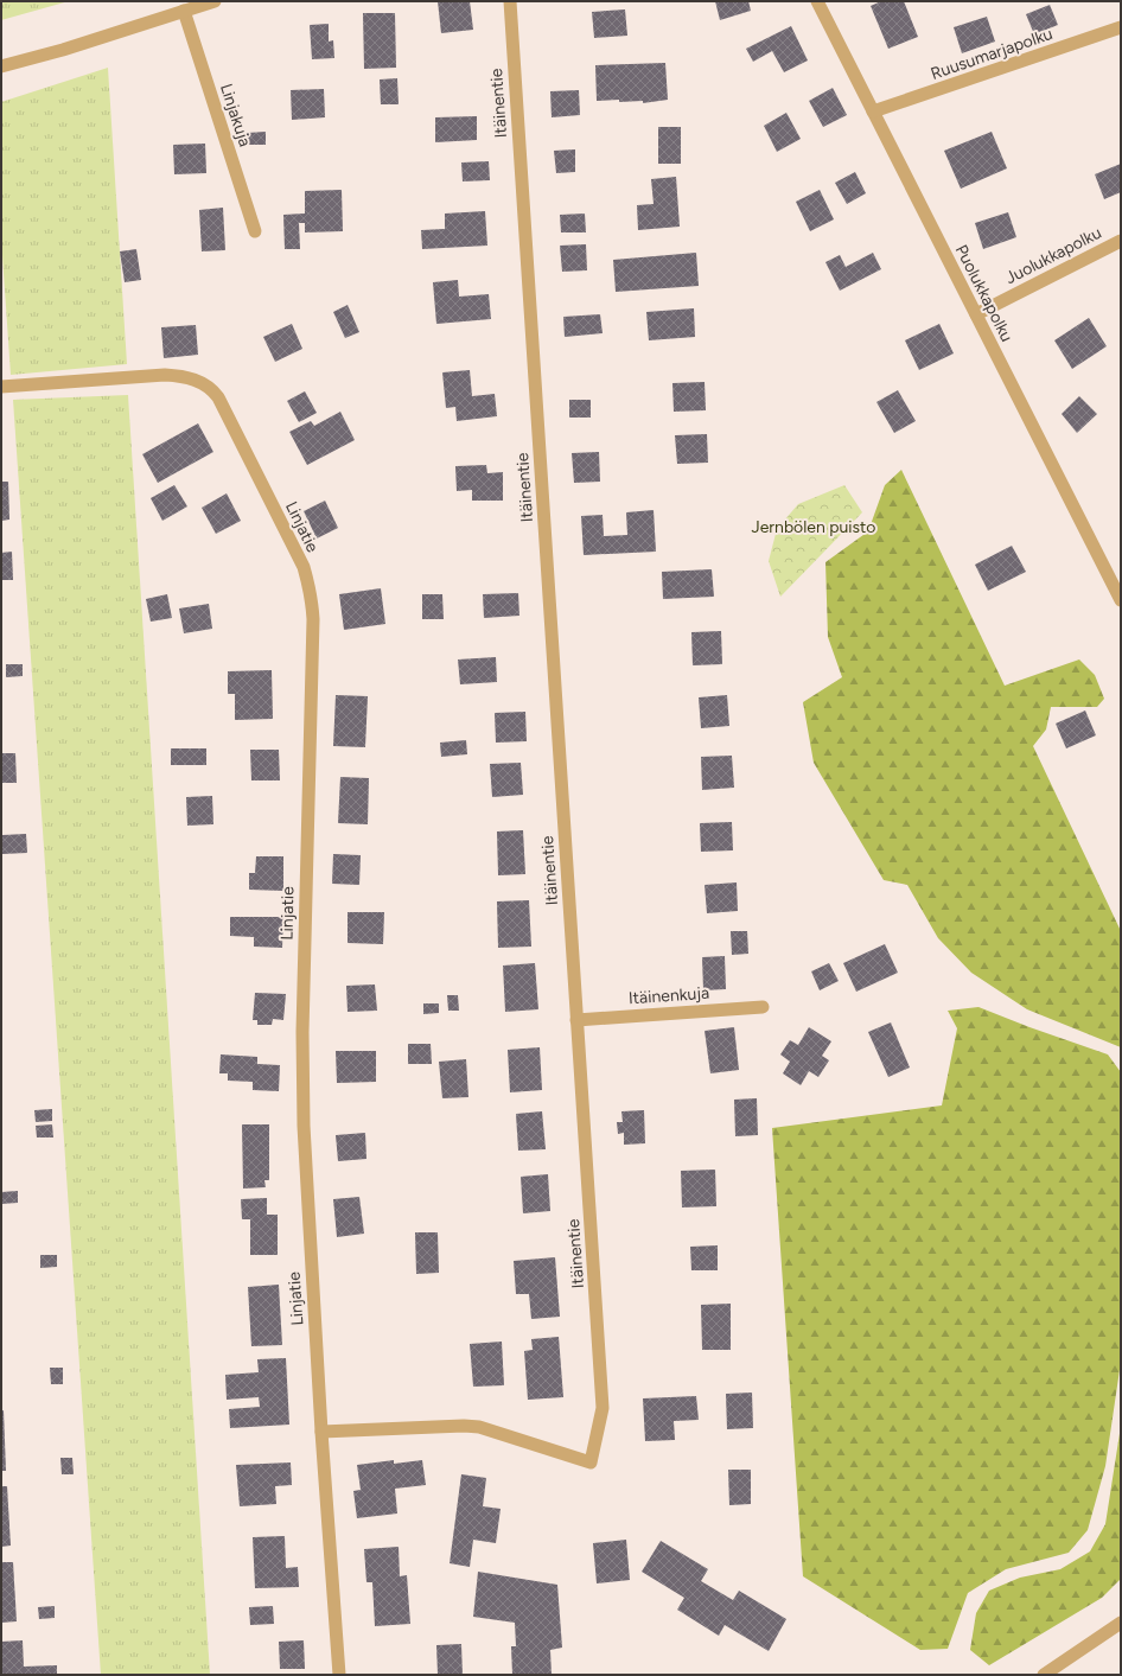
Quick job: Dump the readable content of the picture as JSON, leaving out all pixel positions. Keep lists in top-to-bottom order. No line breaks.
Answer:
{"streets":{"street":["Ruusumarjapolku","Itäinentie","Linjakuja","Juolukkapolku","Puolukkapolku","Linjatie","Itäinenkuja"]},"crossings":[["Ruusumarjapolku","Puolukkapolku"],["Itäinentie","Linjatie"],["Itäinentie","Itäinenkuja"],["Juolukkapolku","Puolukkapolku"]],"parks":["Jernbölen puisto"]}
